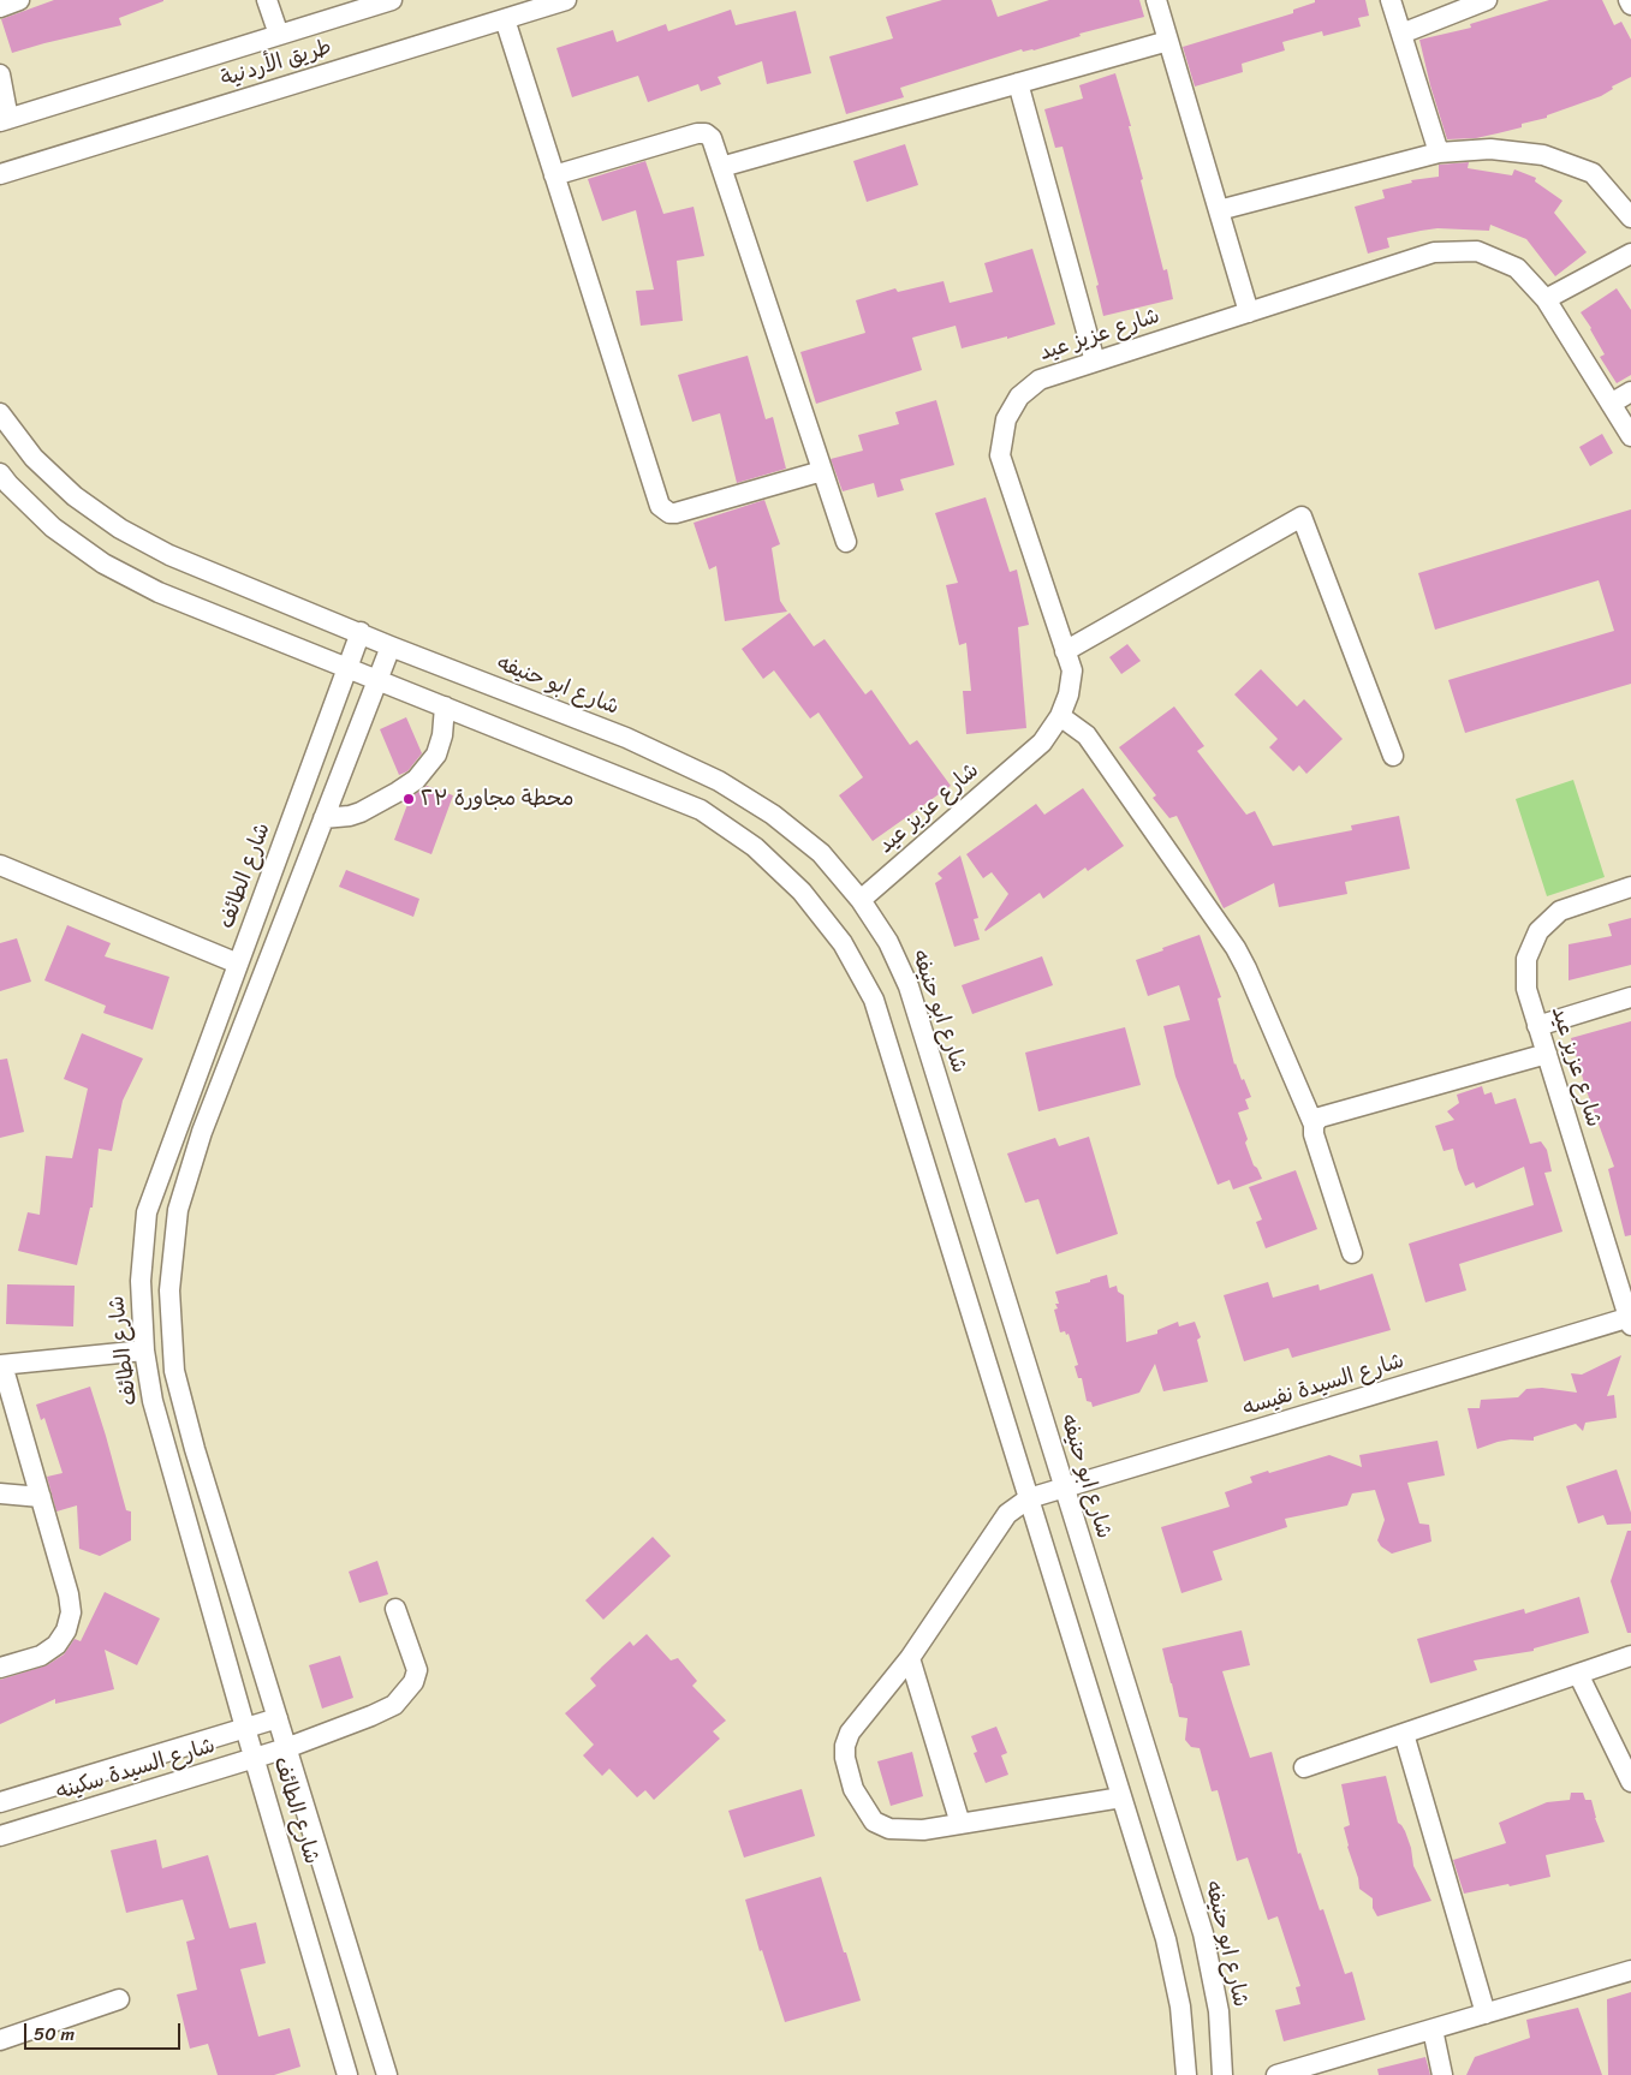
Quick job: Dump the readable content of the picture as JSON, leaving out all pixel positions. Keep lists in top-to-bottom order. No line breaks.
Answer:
{"streets":{"street":["طريق الأردنية","شارع عزيز عيد","شارع ابو حنيفه","شارع الطائف","شارع السيدة نفيسه","شارع السيدة سكينه"]},"crossings":[["شارع عزيز عيد","شارع ابو حنيفه"],["شارع عزيز عيد","شارع السيدة نفيسه"],["شارع ابو حنيفه","شارع الطائف"],["شارع ابو حنيفه","شارع السيدة نفيسه"],["شارع الطائف","شارع السيدة سكينه"]],"places":["محطة مجاورة ٢٣"],"scale_bar":"50 m"}
